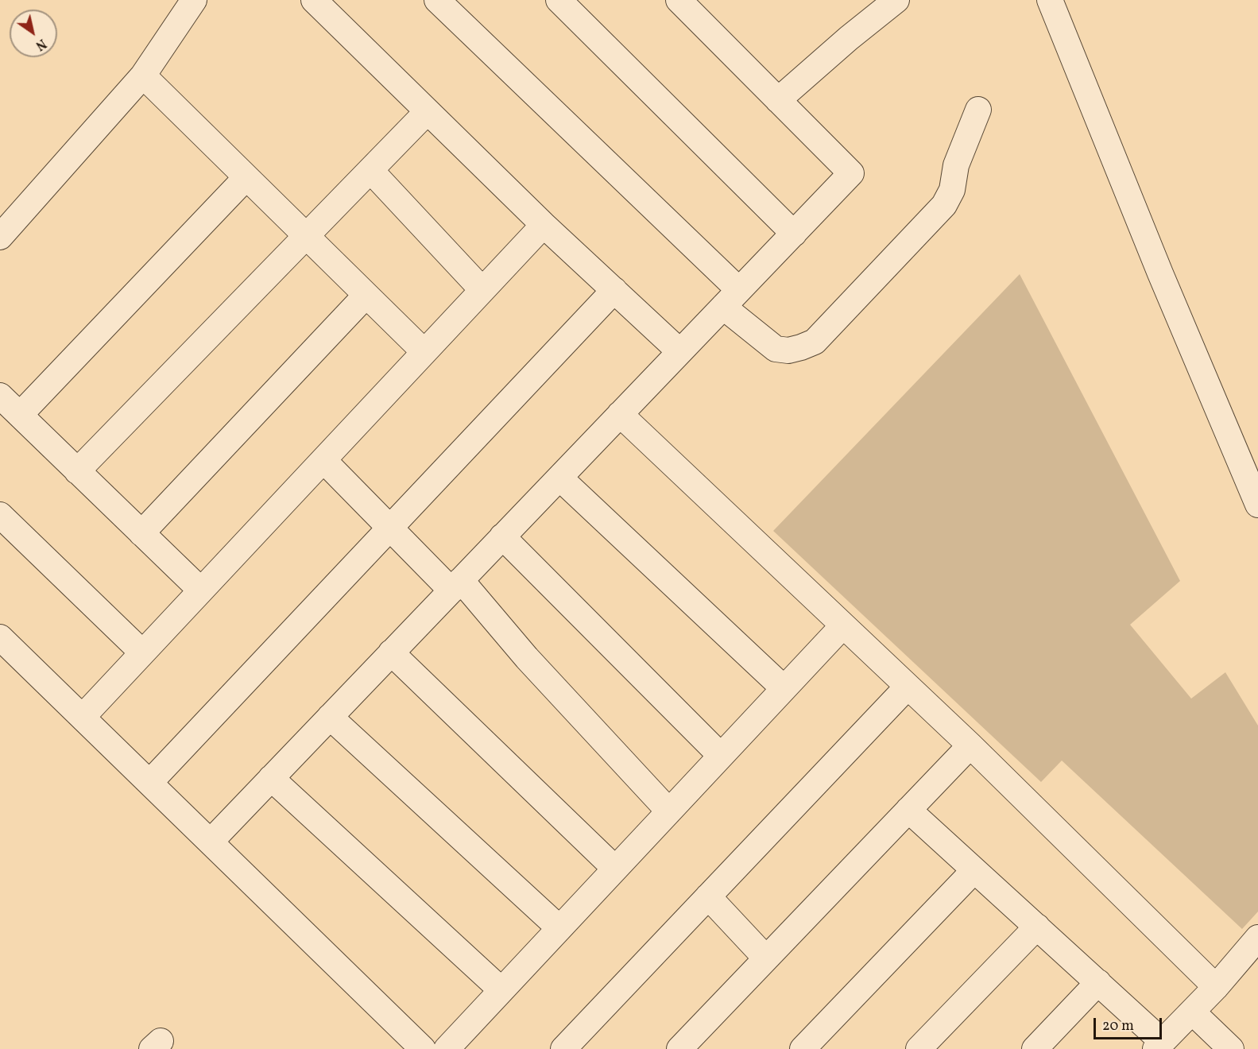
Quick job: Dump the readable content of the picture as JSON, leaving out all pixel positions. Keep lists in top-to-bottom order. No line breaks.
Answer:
{"scale_bar":"20 m","north":"bottom right"}
